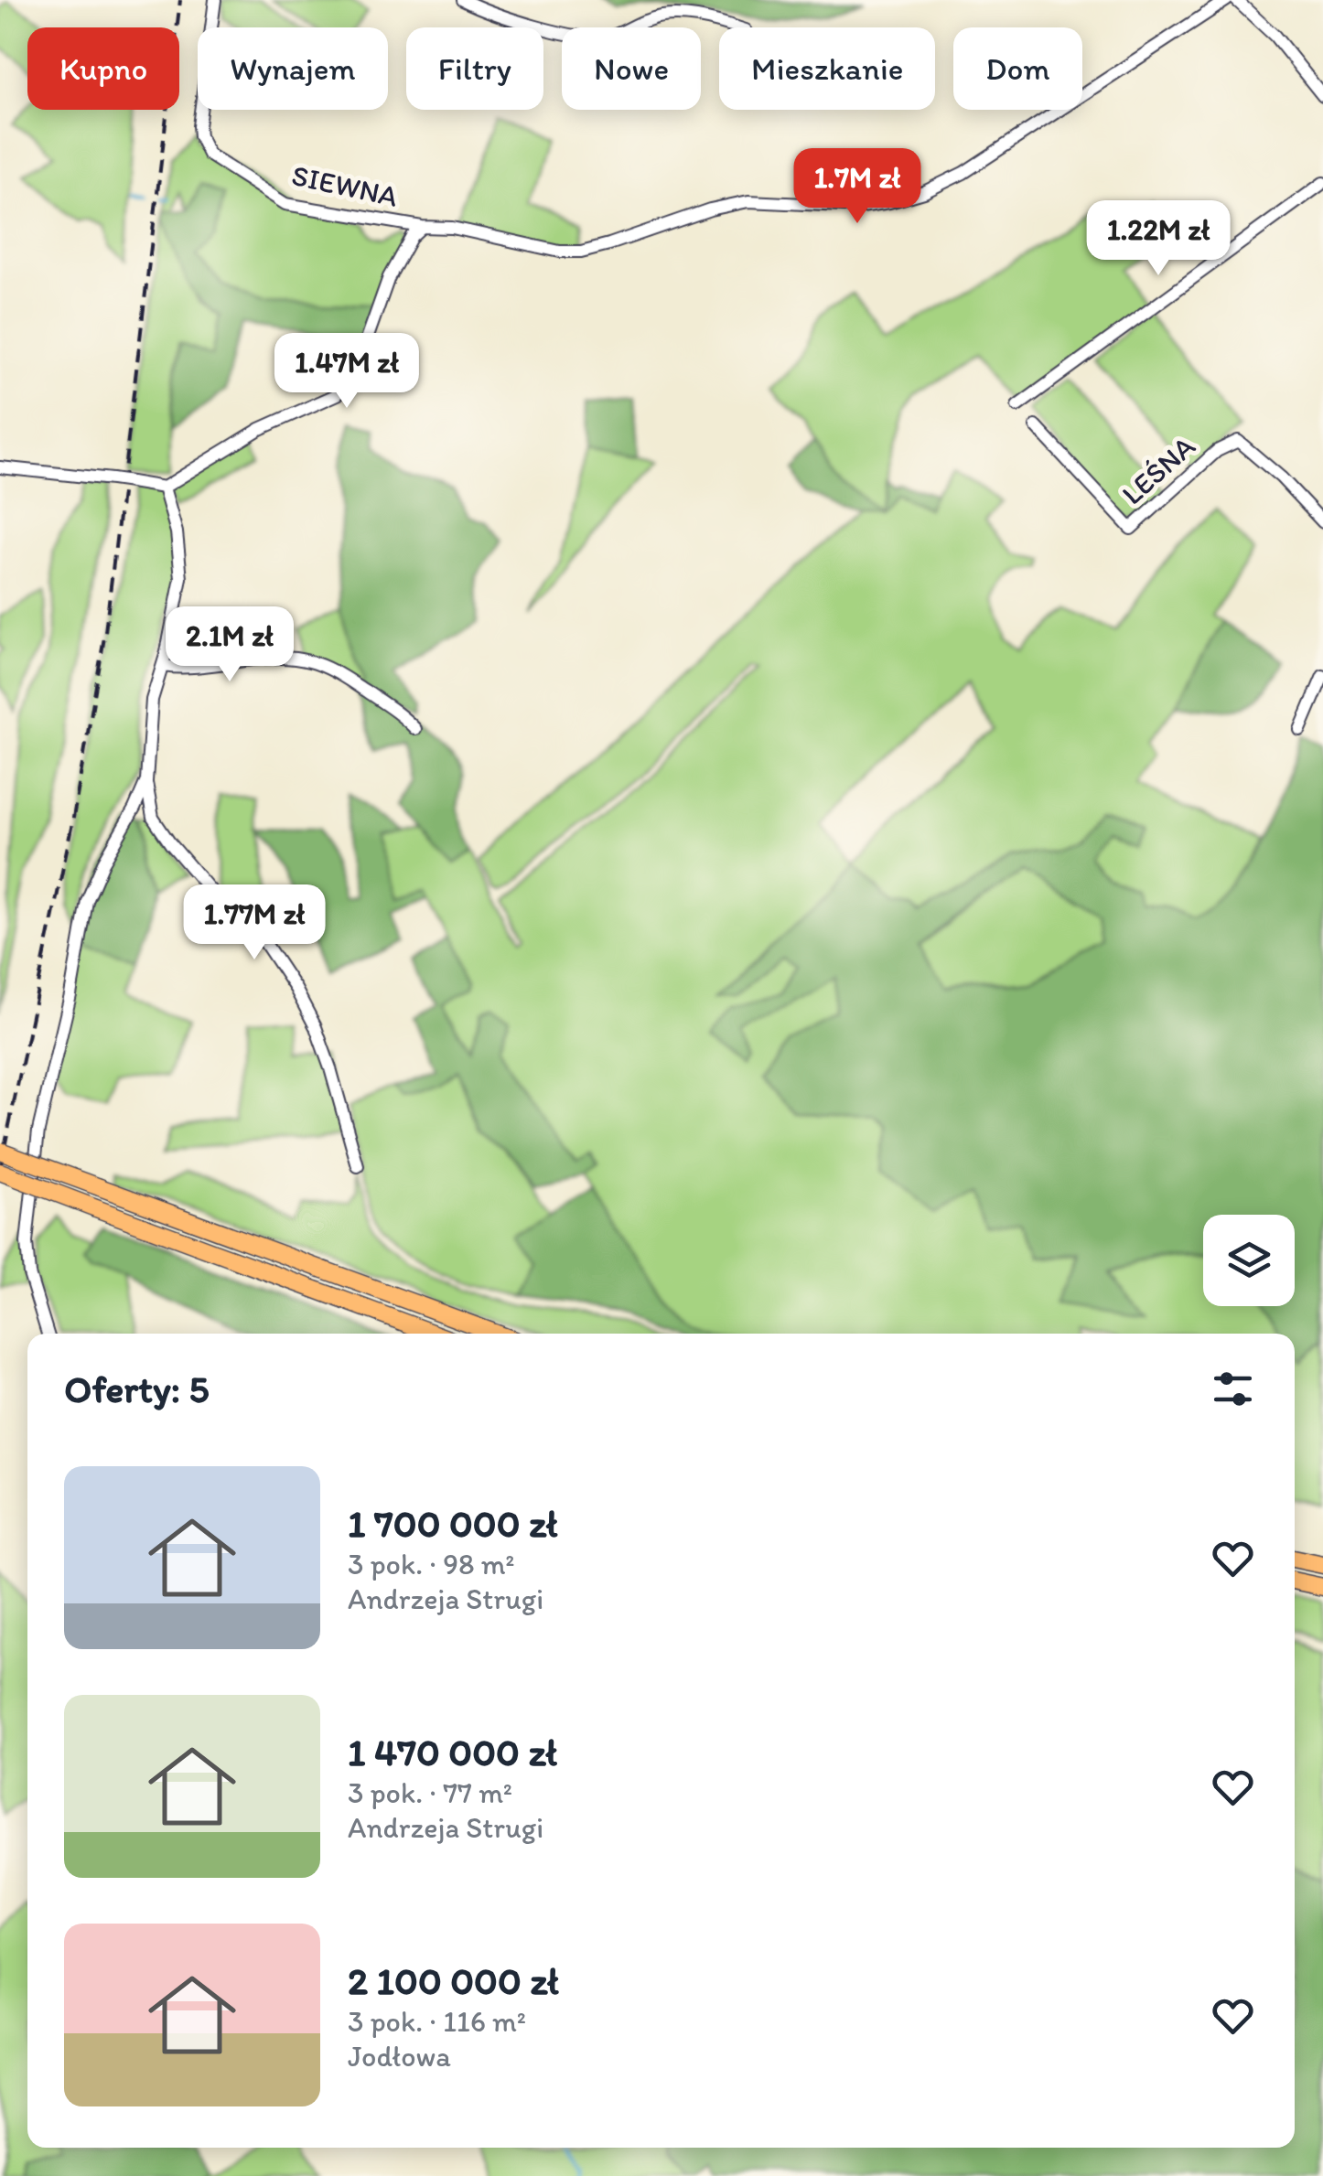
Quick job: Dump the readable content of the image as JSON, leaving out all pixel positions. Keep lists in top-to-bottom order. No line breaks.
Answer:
{"streets":{"street":["SIEWNA","LEŚNA"]},"page":{"chip":["Kupno","Wynajem","Filtry","Nowe","Mieszkanie","Dom"],"price":["1.7M zł","1.22M zł","1.47M zł","2.1M zł","1.77M zł"],"heading":"Oferty: 5","list":[{"name":"1 700 000 zł","note":"3 pok. · 98 m² · Andrzeja Strugi"},{"name":"1 470 000 zł","note":"3 pok. · 77 m² · Andrzeja Strugi"},{"name":"2 100 000 zł","note":"3 pok. · 116 m² · Jodłowa"}]}}
